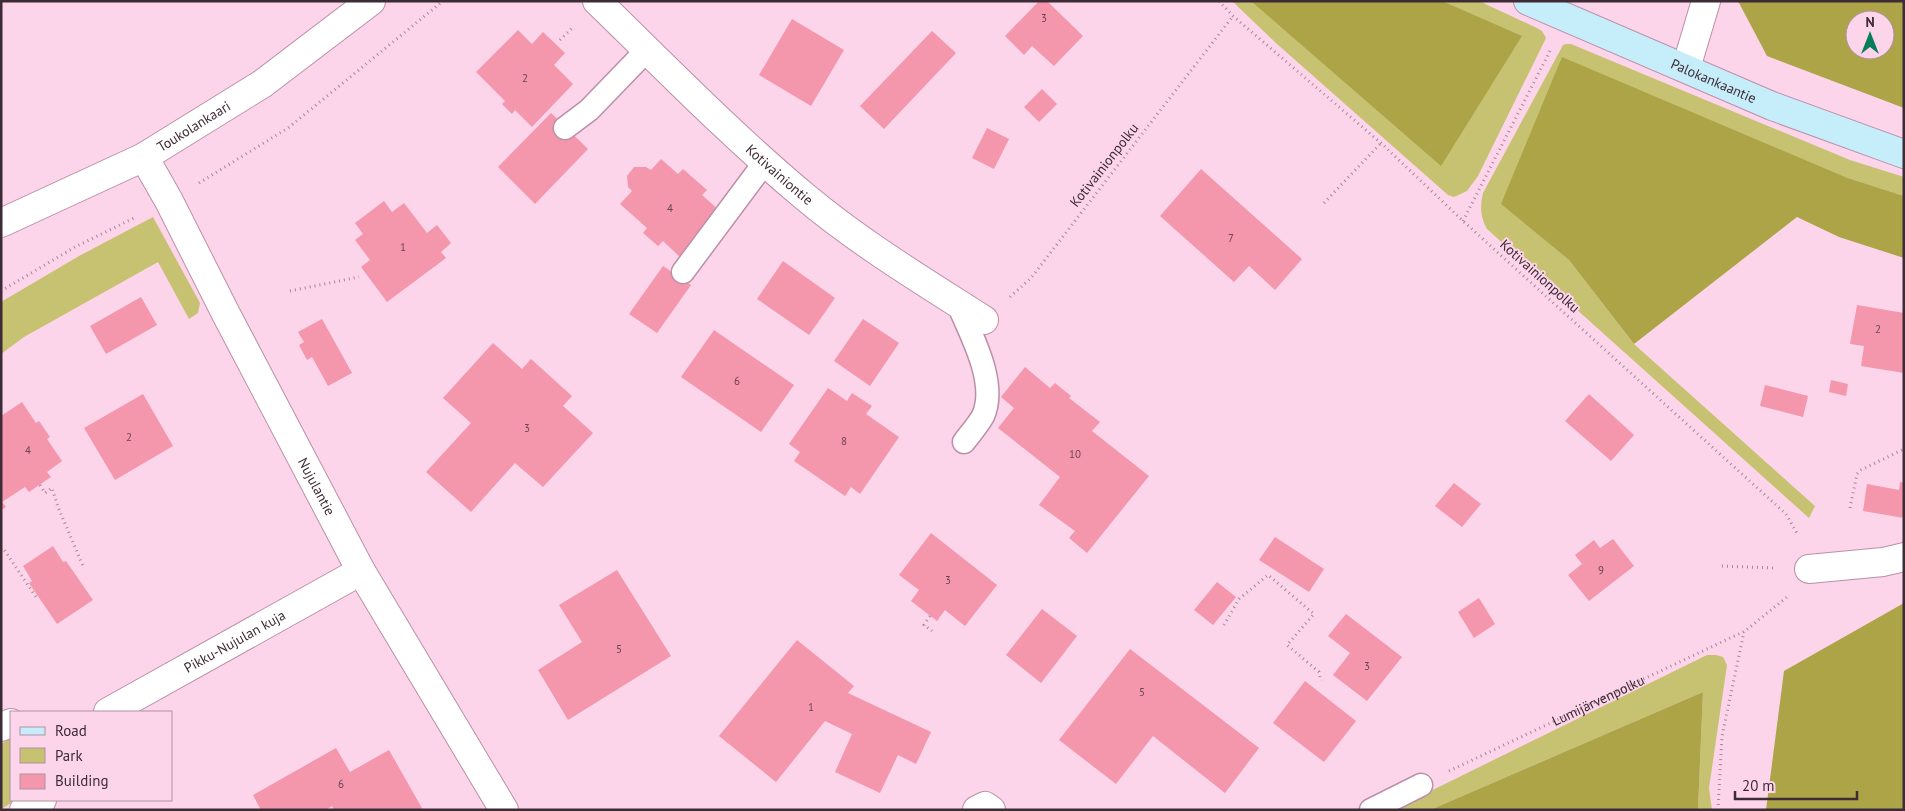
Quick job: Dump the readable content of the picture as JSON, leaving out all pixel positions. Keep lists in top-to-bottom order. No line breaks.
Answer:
{"streets":{"main road":["Palokankaantie"],"street":["Toukolankaari","Kotivainiontie","Nujulantie","Pikku-Nujulan kuja"],"path":["Kotivainionpolku","Lumijärvenpolku"]},"crossings":[["Toukolankaari","Nujulantie"],["Kotivainionpolku","Kotivainiontie"],["Kotivainionpolku","Lumijärvenpolku"],["Nujulantie","Pikku-Nujulan kuja"]],"house_numbers":["3","2","4","7","1","2","6","3","2","8","4","10","9","3","5","3","5","1","6"],"legend":["Road","Park","Building"],"scale_bar":"20 m","north":"top"}
